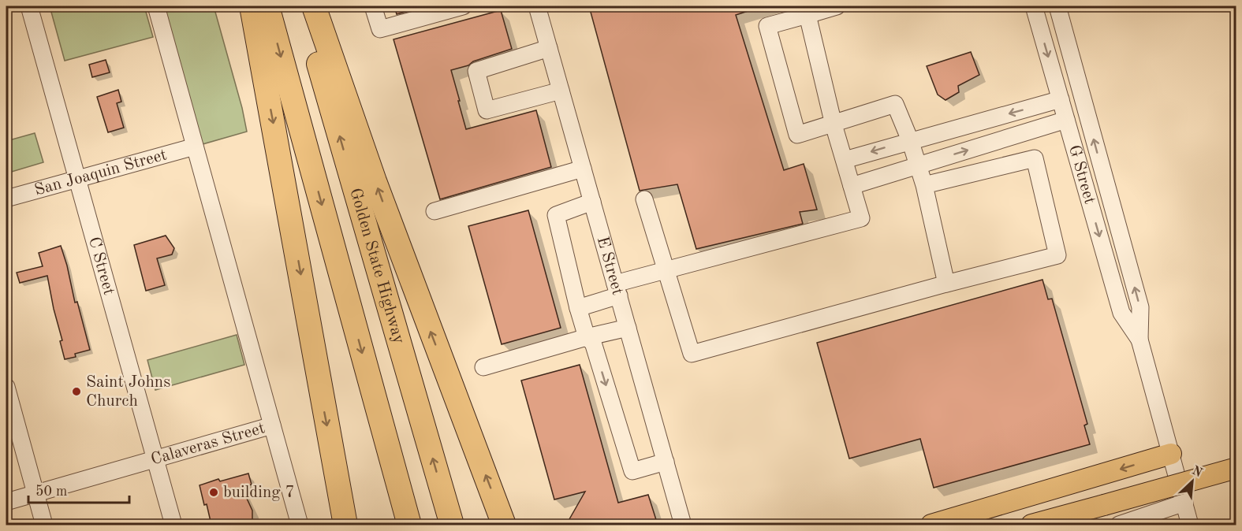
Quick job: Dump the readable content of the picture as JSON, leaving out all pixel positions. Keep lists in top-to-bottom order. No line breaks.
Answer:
{"streets":{"highway":["Golden State Highway"],"street":["San Joaquin Street","G Street","C Street","E Street","Calaveras Street"]},"crossings":[["San Joaquin Street","C Street"],["C Street","Calaveras Street"]],"places":["Saint Johns Church","building 7"],"scale_bar":"50 m","north":"top right"}
